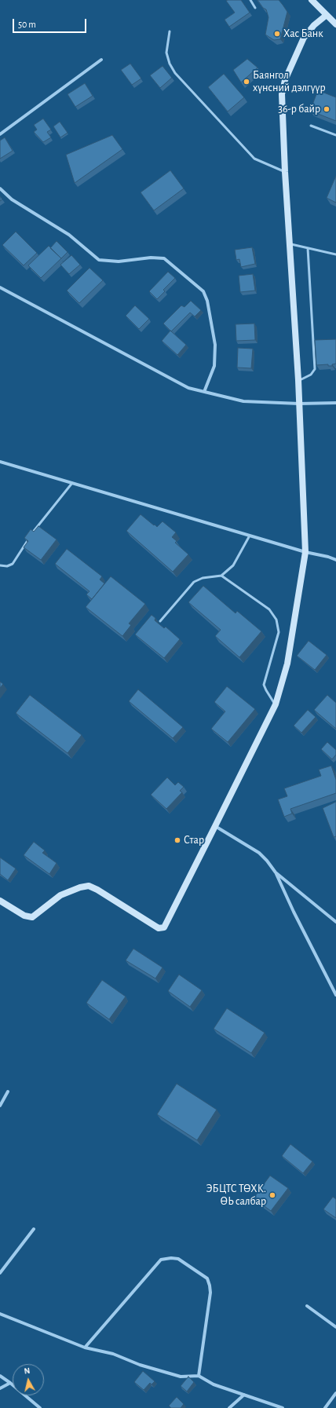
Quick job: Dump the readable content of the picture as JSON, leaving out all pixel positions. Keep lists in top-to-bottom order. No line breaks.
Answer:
{"places":["Хас Банк","Баянгол хүнсний дэлгүүр","36-р байр","Стар","ЭБЦТС ТӨХК. ӨЬ салбар"],"scale_bar":"50 m","north":"top"}
